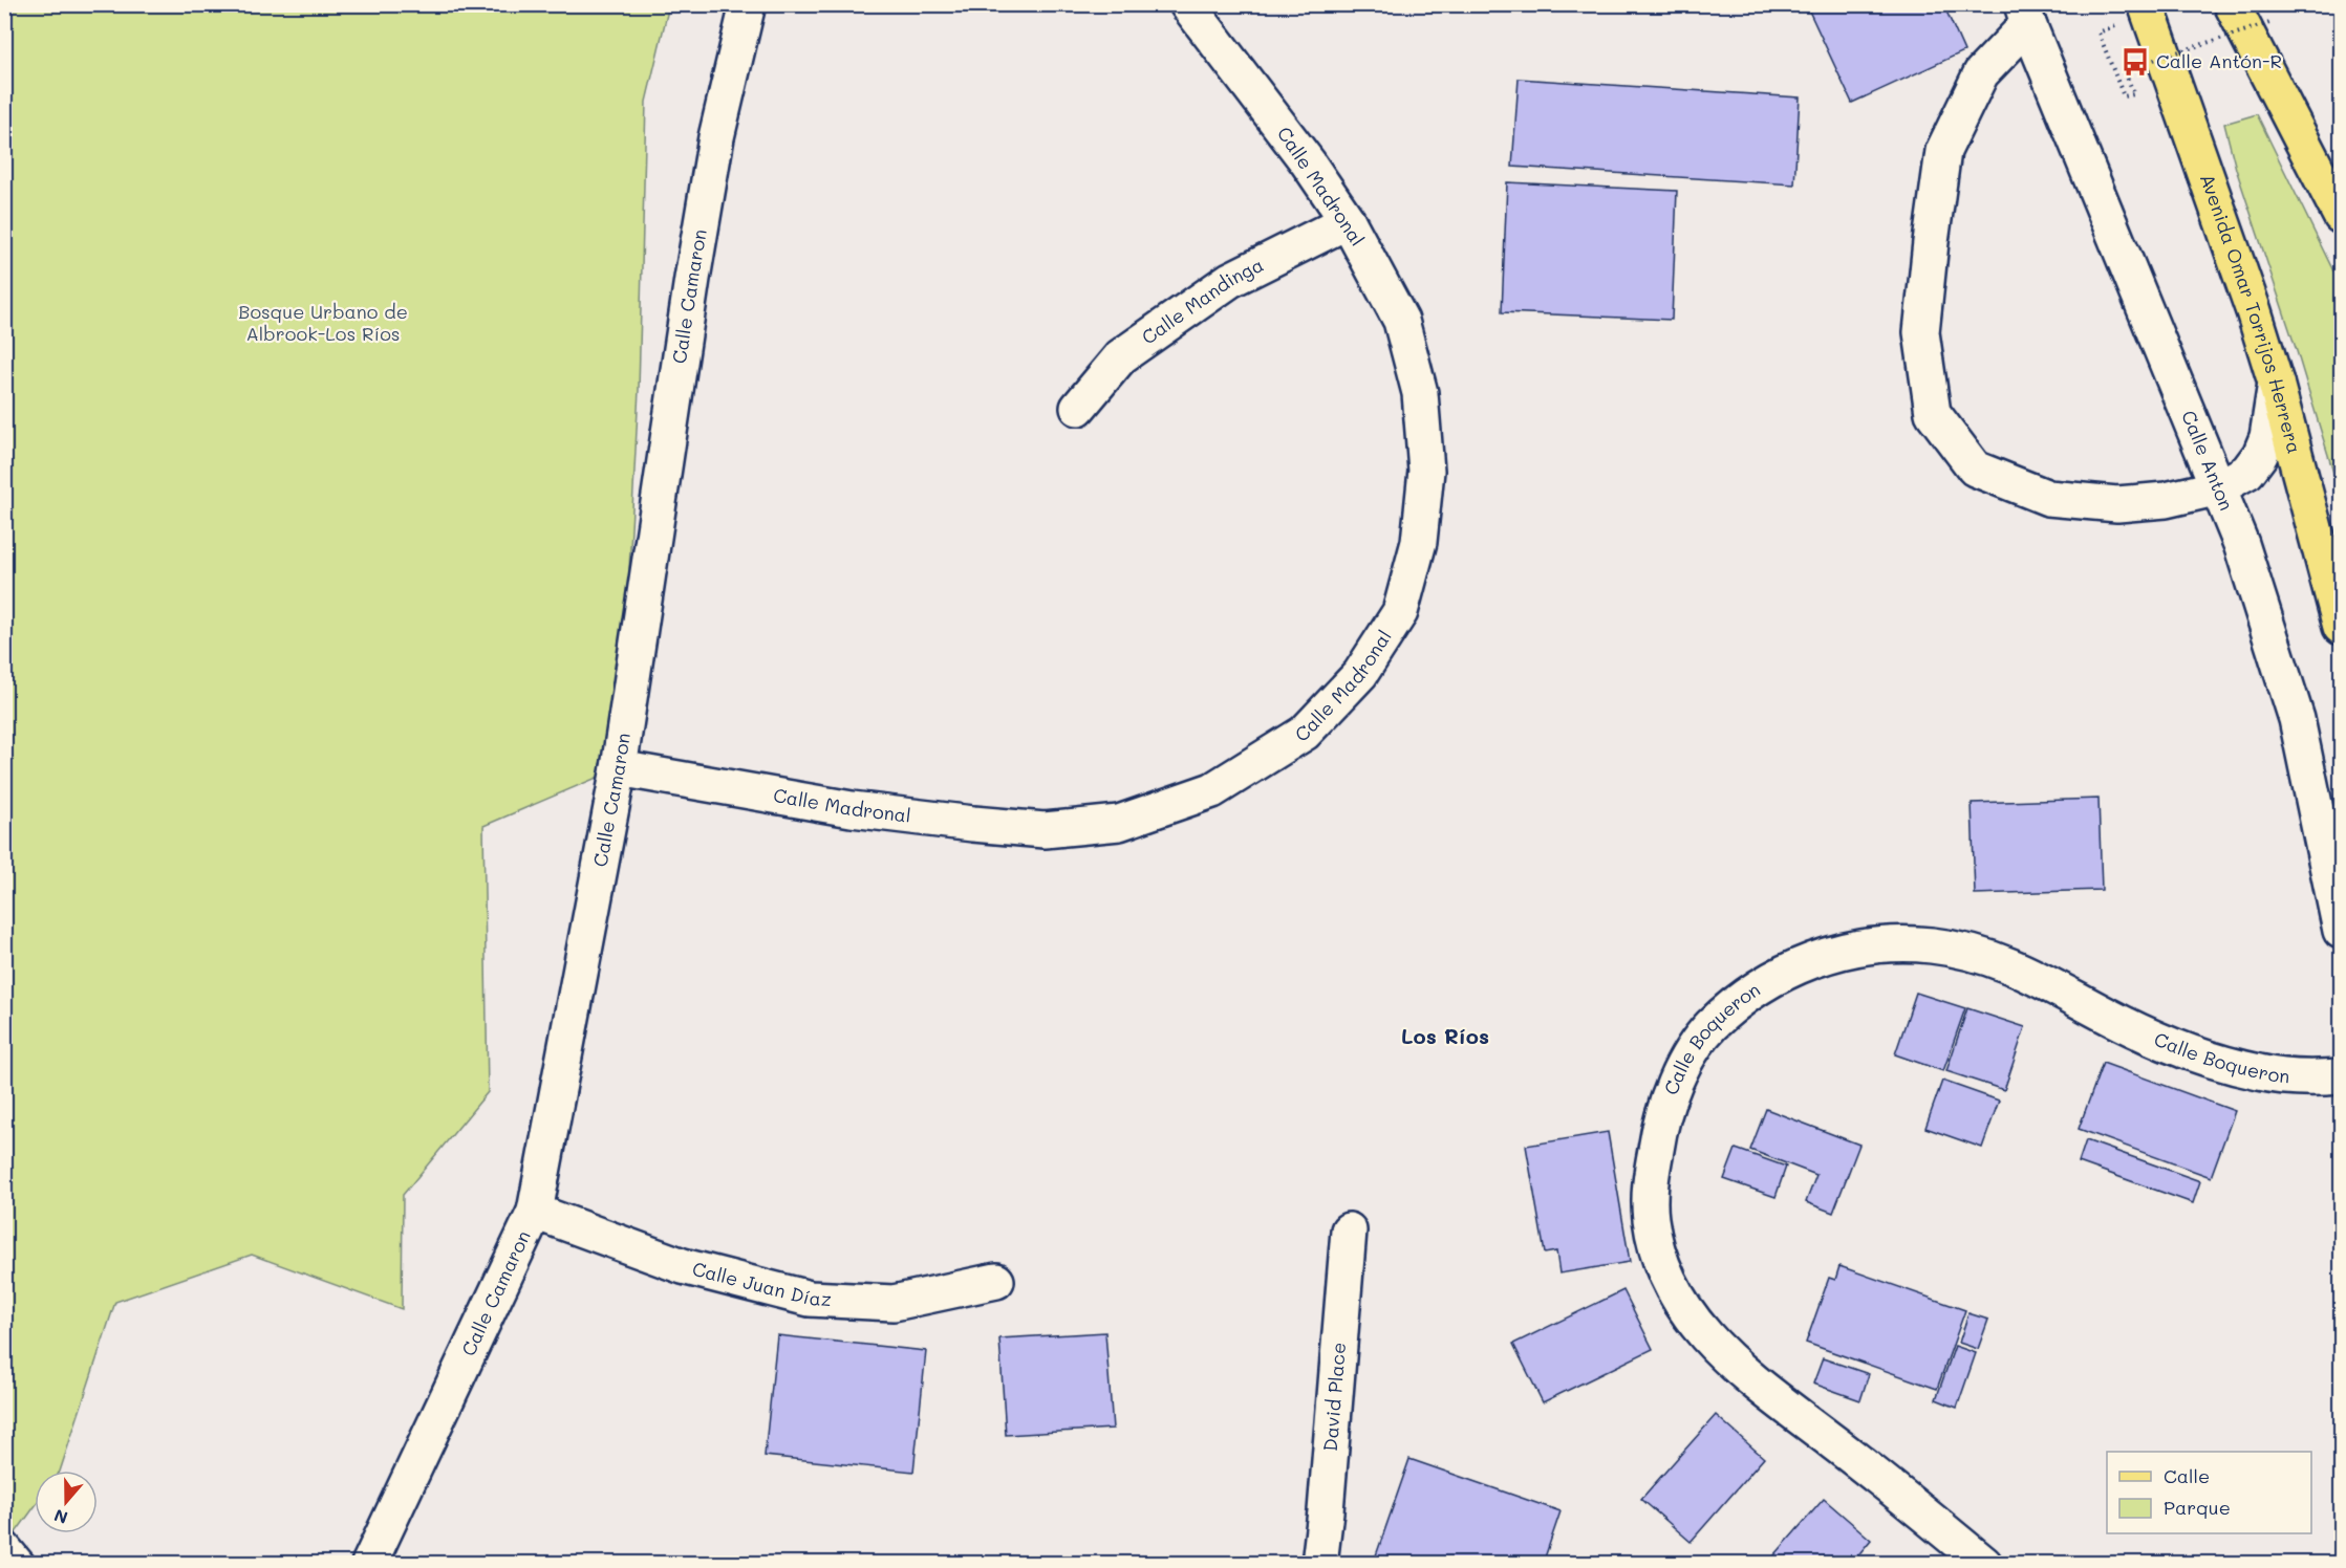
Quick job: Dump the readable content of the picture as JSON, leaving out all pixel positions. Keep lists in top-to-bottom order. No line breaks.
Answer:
{"streets":{"main road":["Avenida Omar Torrijos Herrera"],"street":["Calle Madronal","Calle Camaron","Calle Mandinga","Calle Anton","Calle Boqueron","Calle Juan Díaz","David Place"]},"crossings":[["Calle Madronal","Calle Camaron"],["Calle Madronal","Calle Mandinga"],["Calle Camaron","Calle Juan Díaz"]],"districts":["Los Ríos"],"parks":["Bosque Urbano de Albrook-Los Ríos"],"places":{"bus stop":["Calle Antón-R"]},"legend":["Calle","Parque"],"north":"bottom"}
